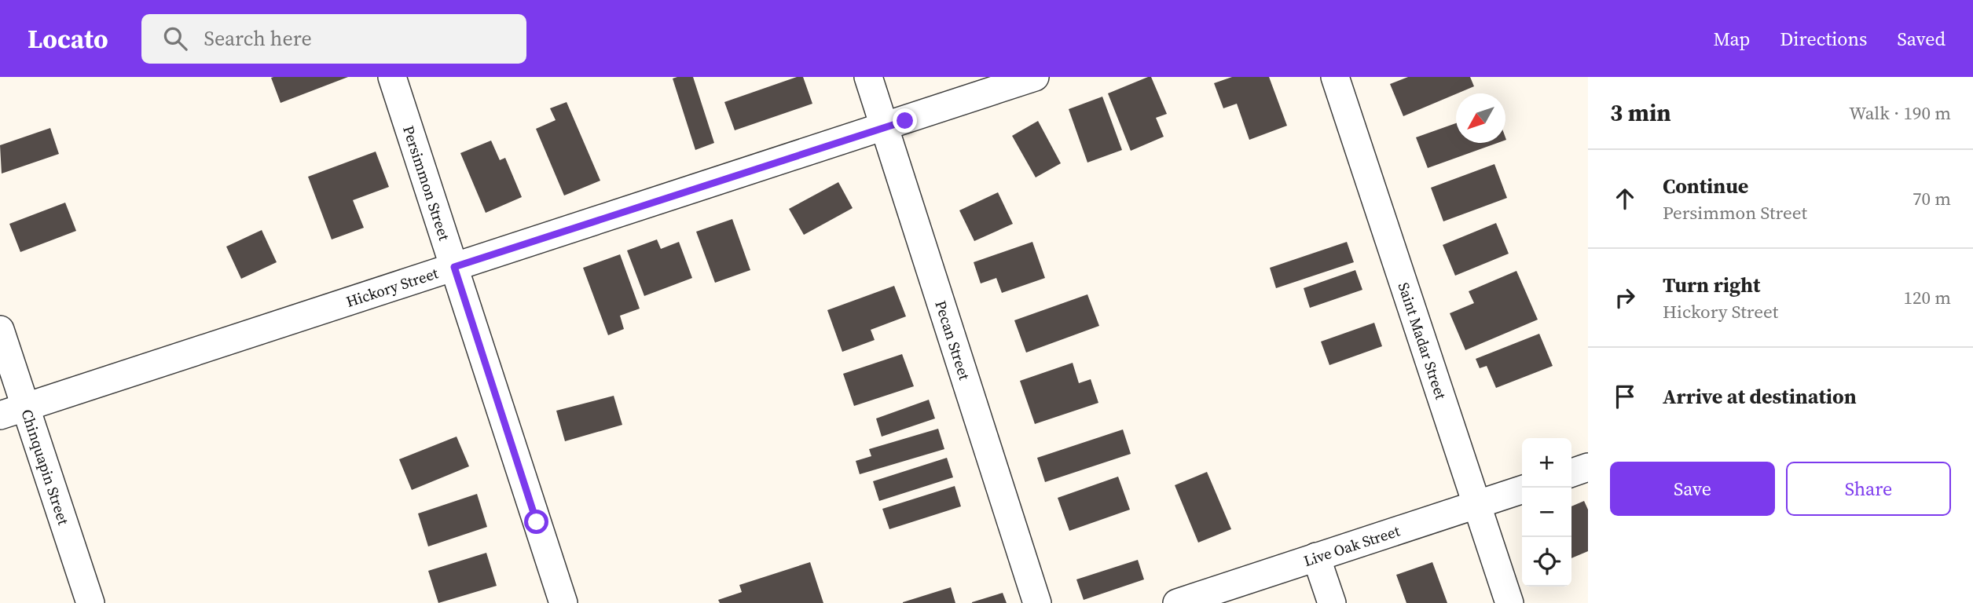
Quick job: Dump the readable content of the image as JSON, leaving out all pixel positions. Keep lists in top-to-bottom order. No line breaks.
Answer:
{"streets":{"street":["Persimmon Street","Hickory Street","Pecan Street","Saint Madar Street","Chinquapin Street","Live Oak Street"]},"crossings":[["Persimmon Street","Hickory Street"],["Hickory Street","Pecan Street"],["Hickory Street","Chinquapin Street"],["Saint Madar Street","Live Oak Street"]],"north":"bottom left","page":{"header":"Locato","search":"Search here","nav":["Map","Directions","Saved"],"heading":["3 min","Walk · 190 m"],"list":[["Continue","Persimmon Street","70 m"],["Turn right","Hickory Street","120 m"],"Arrive at destination"],"map_buttons":["+","−"],"buttons":["Save","Share"]}}
